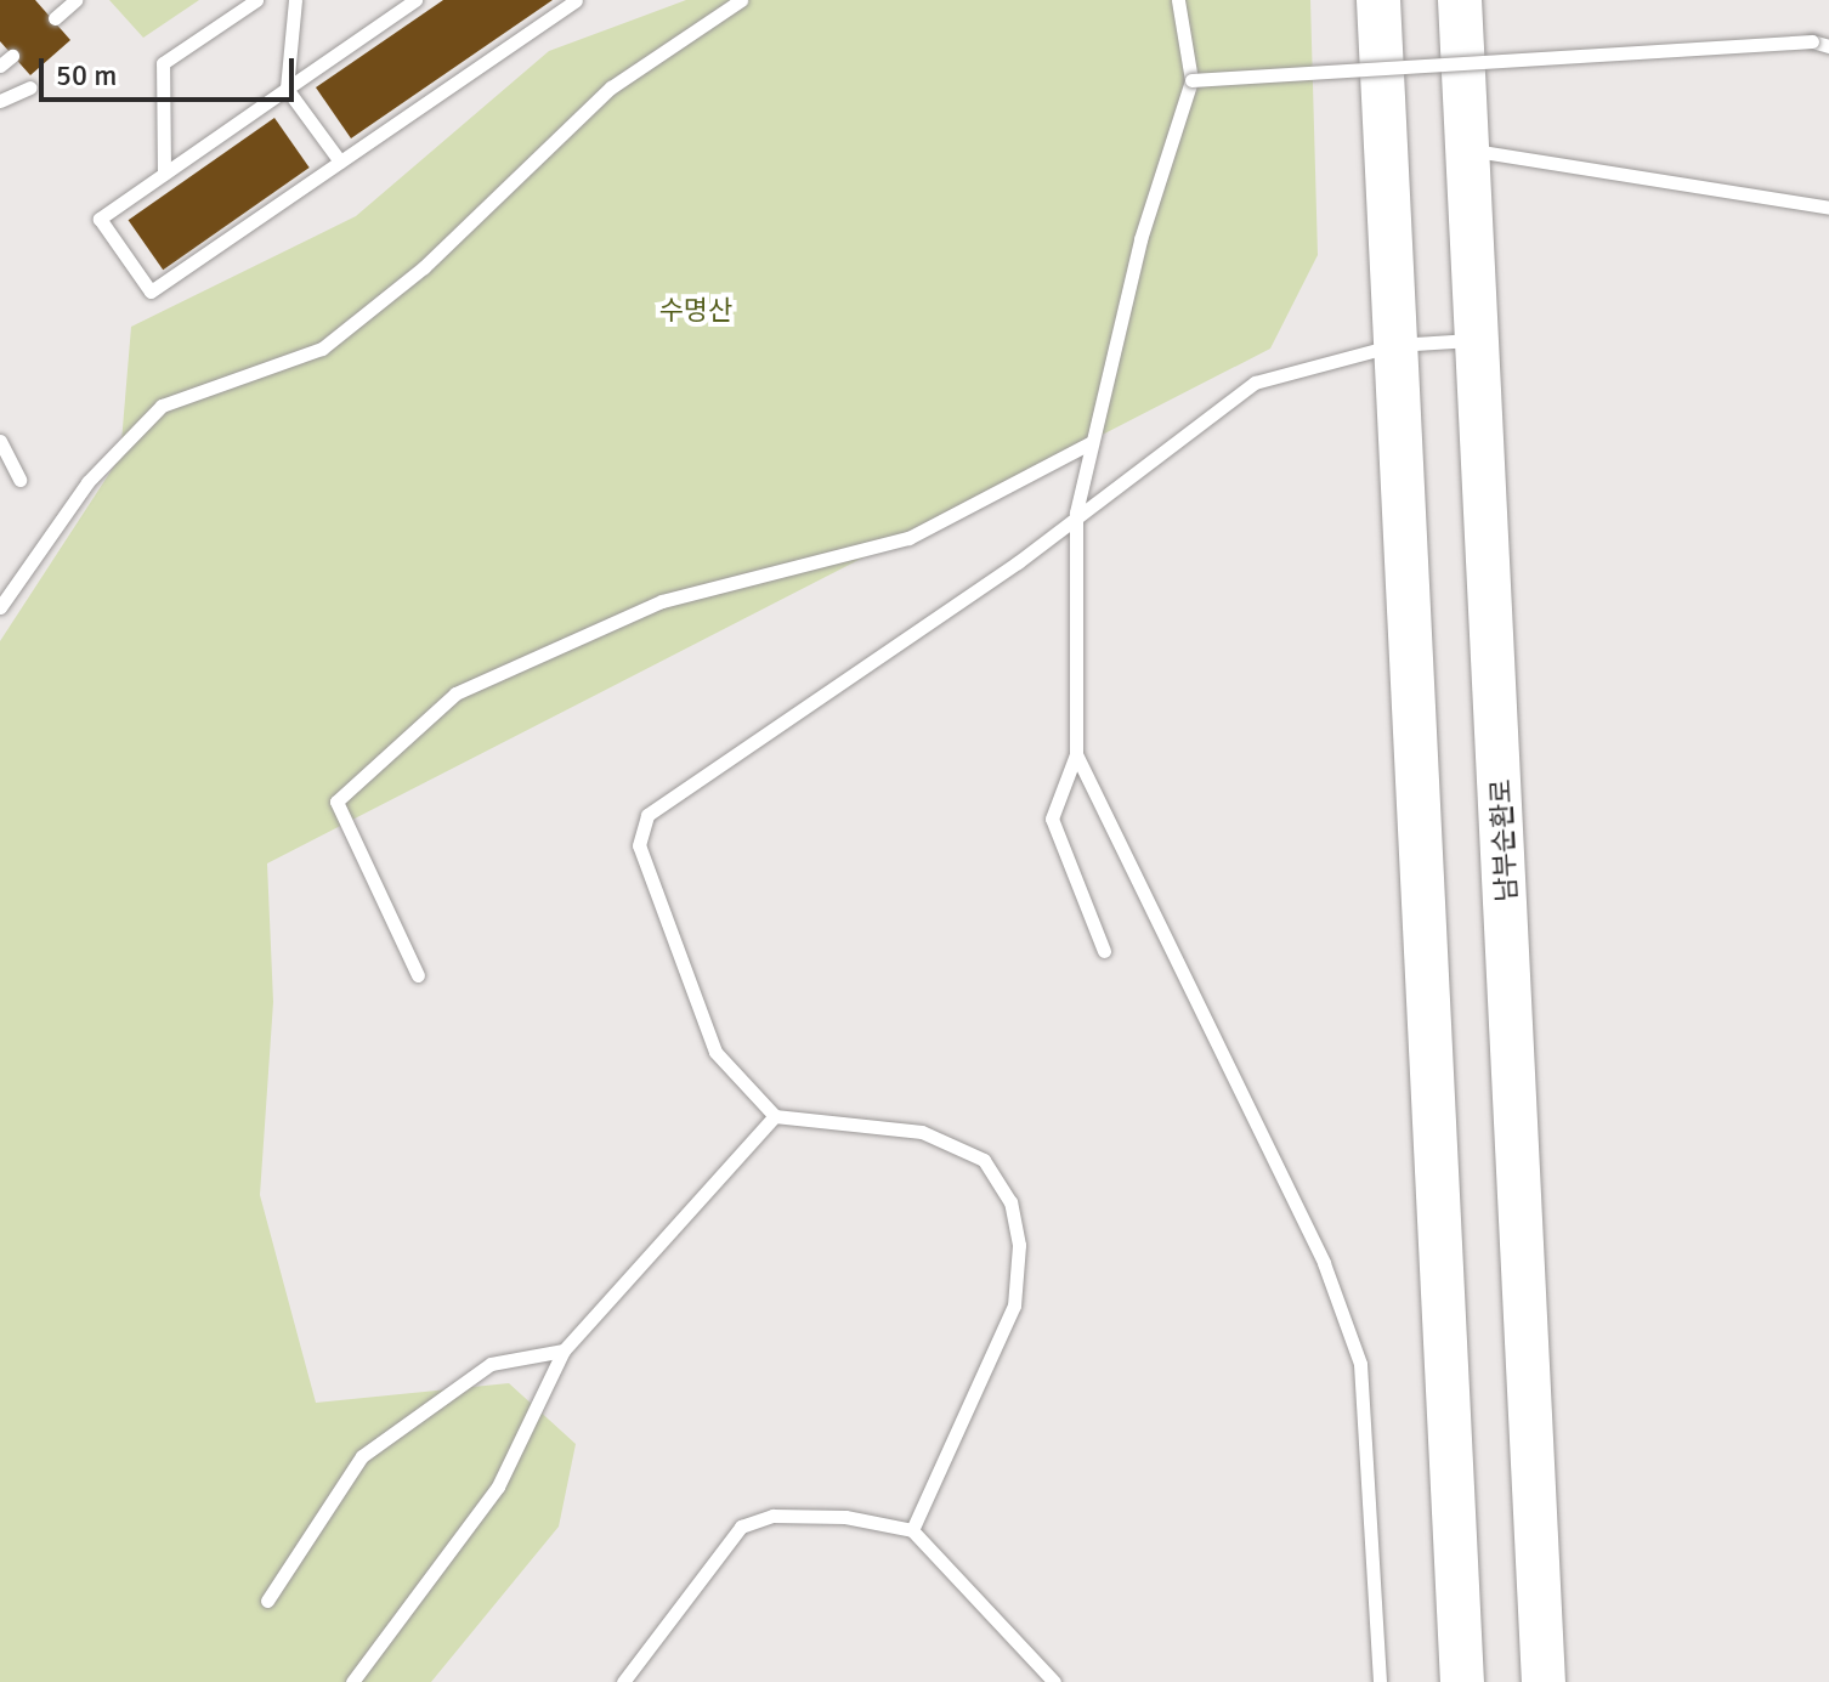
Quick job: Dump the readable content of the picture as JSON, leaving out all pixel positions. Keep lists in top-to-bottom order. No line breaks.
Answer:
{"streets":{"main road":["남부순환로"]},"parks":["수명산"],"scale_bar":"50 m"}
